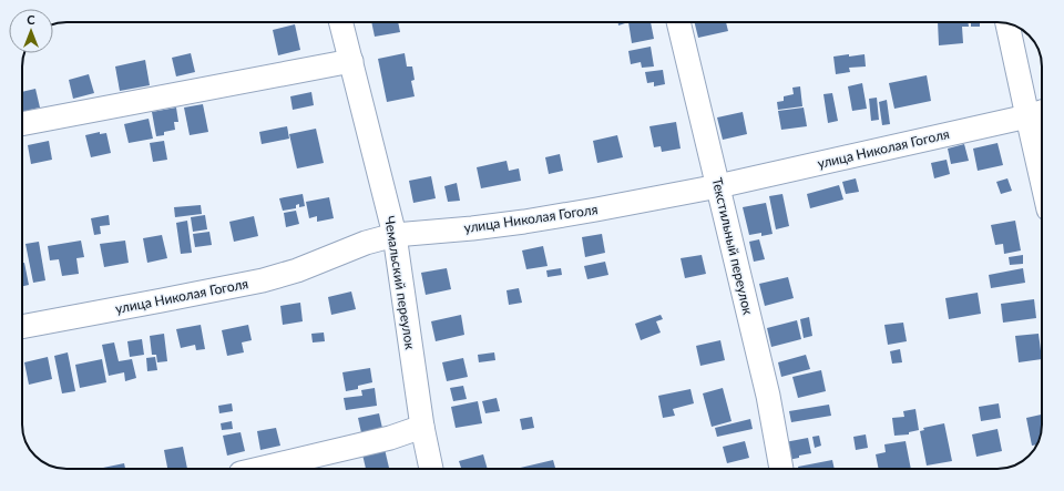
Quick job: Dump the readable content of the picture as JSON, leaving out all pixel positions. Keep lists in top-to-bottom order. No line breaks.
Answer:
{"streets":{"street":["улица Николая Гоголя","Текстильный переулок","Чемальский переулок"]},"crossings":[["улица Николая Гоголя","Текстильный переулок"],["улица Николая Гоголя","Чемальский переулок"]],"north":"top"}
